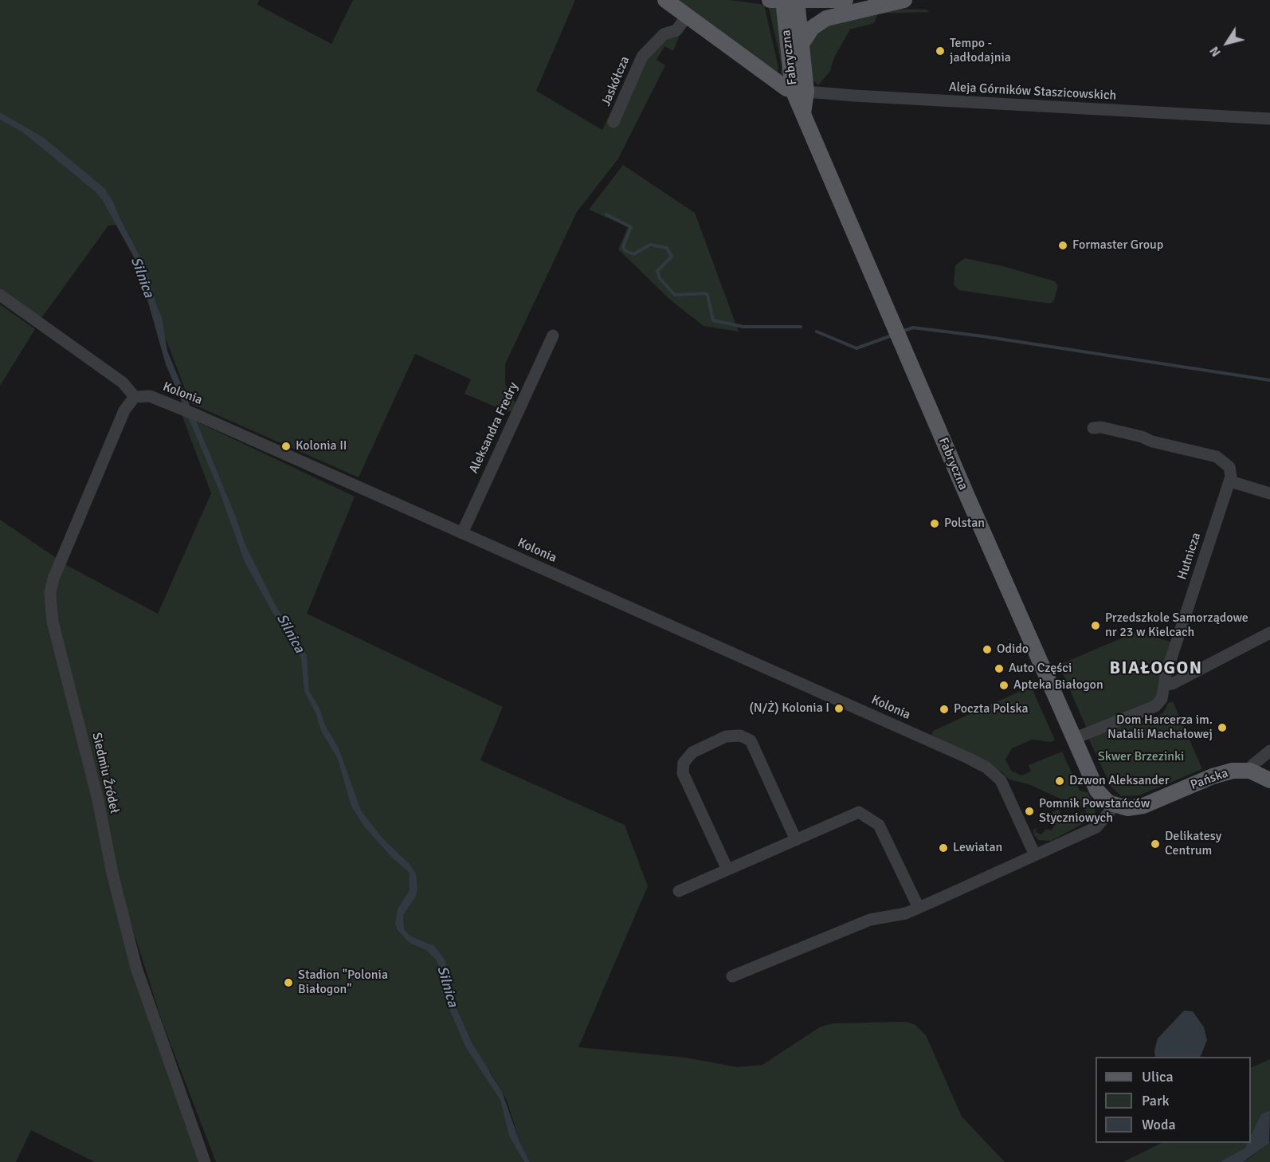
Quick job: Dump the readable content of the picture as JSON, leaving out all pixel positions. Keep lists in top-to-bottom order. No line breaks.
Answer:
{"streets":{"main road":["Fabryczna","Pańska"],"street":["Jaskółcza","Aleja Górników Staszicowskich","Kolonia","Aleksandra Fredry","Hutnicza","Siedmiu Źródeł"]},"crossings":[["Fabryczna","Aleja Górników Staszicowskich"],["Fabryczna","Hutnicza"],["Fabryczna","Pańska"],["Kolonia","Aleksandra Fredry"],["Kolonia","Siedmiu Źródeł"]],"districts":["BIAŁOGON"],"water":["Silnica"],"parks":["Skwer Brzezinki"],"places":["Tempo - jadłodajnia","Formaster Group","Kolonia II","Polstan","Przedszkole Samorządowe nr 23 w Kielcach","Odido","Auto Części","Apteka Białogon","(N/Ż) Kolonia I","Poczta Polska","Dom Harcerza im. Natalii Machałowej","Dzwon Aleksander","Pomnik Powstańców Styczniowych","Delikatesy Centrum","Lewiatan","Stadion \"Polonia Białogon\""],"legend":["Ulica","Park","Woda"],"north":"bottom left"}
